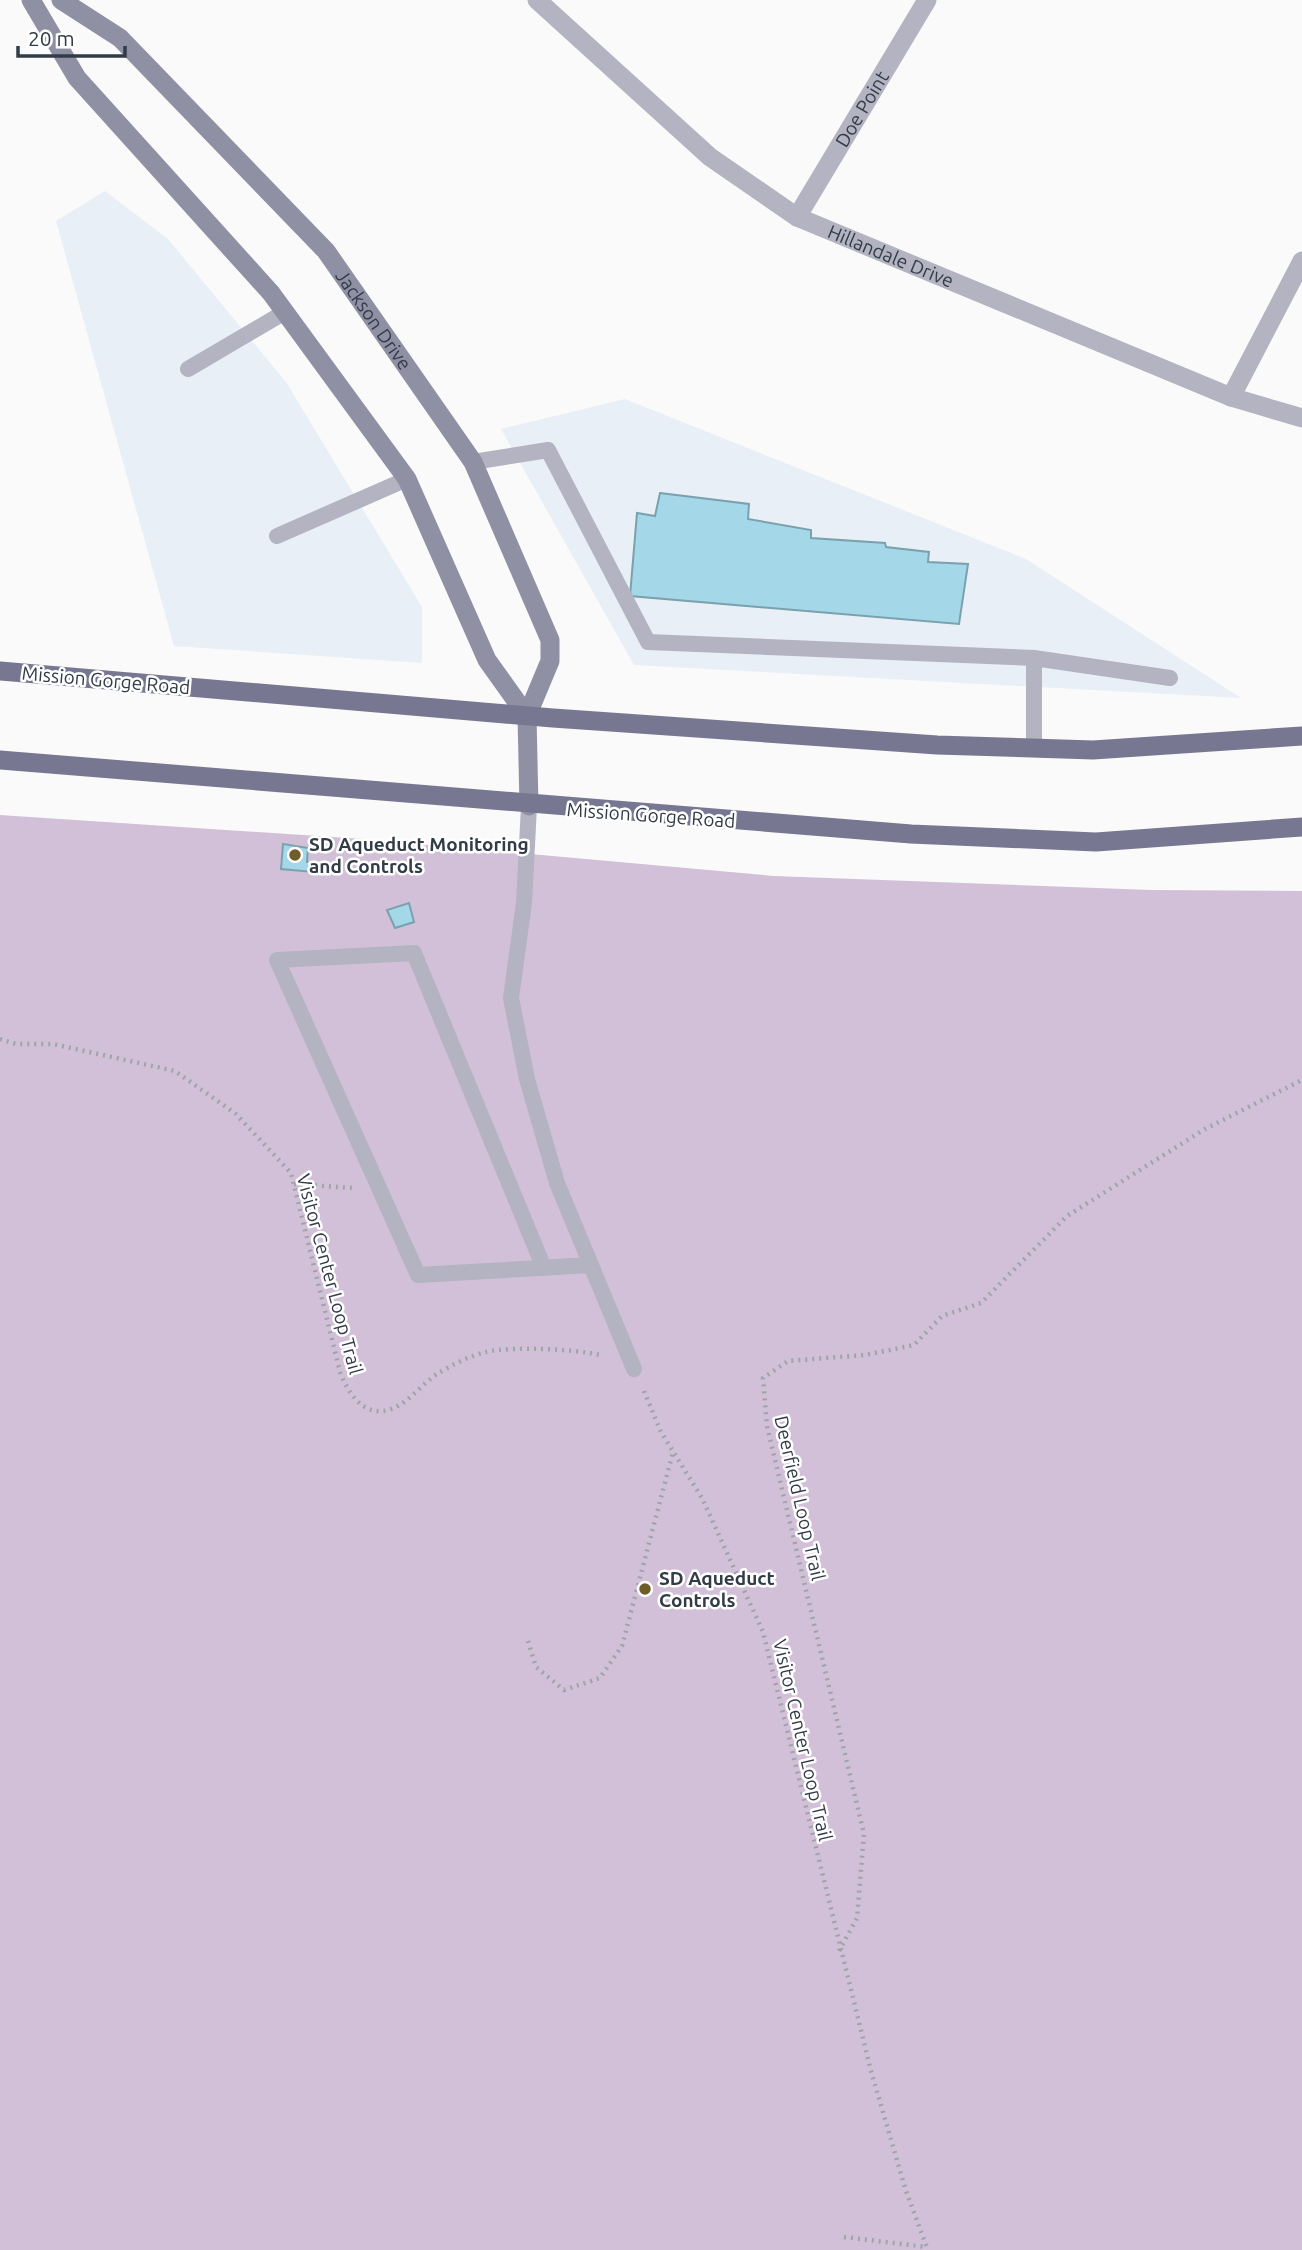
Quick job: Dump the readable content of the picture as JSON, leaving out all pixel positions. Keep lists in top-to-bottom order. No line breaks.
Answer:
{"streets":{"main road":["Jackson Drive","Mission Gorge Road"],"street":["Doe Point","Hillandale Drive"],"path":["Visitor Center Loop Trail","Deerfield Loop Trail"]},"crossings":[["Doe Point","Hillandale Drive"],["Jackson Drive","Mission Gorge Road"],["Visitor Center Loop Trail","Deerfield Loop Trail"]],"places":["SD Aqueduct Monitoring and Controls","SD Aqueduct Controls"],"scale_bar":"20 m"}
